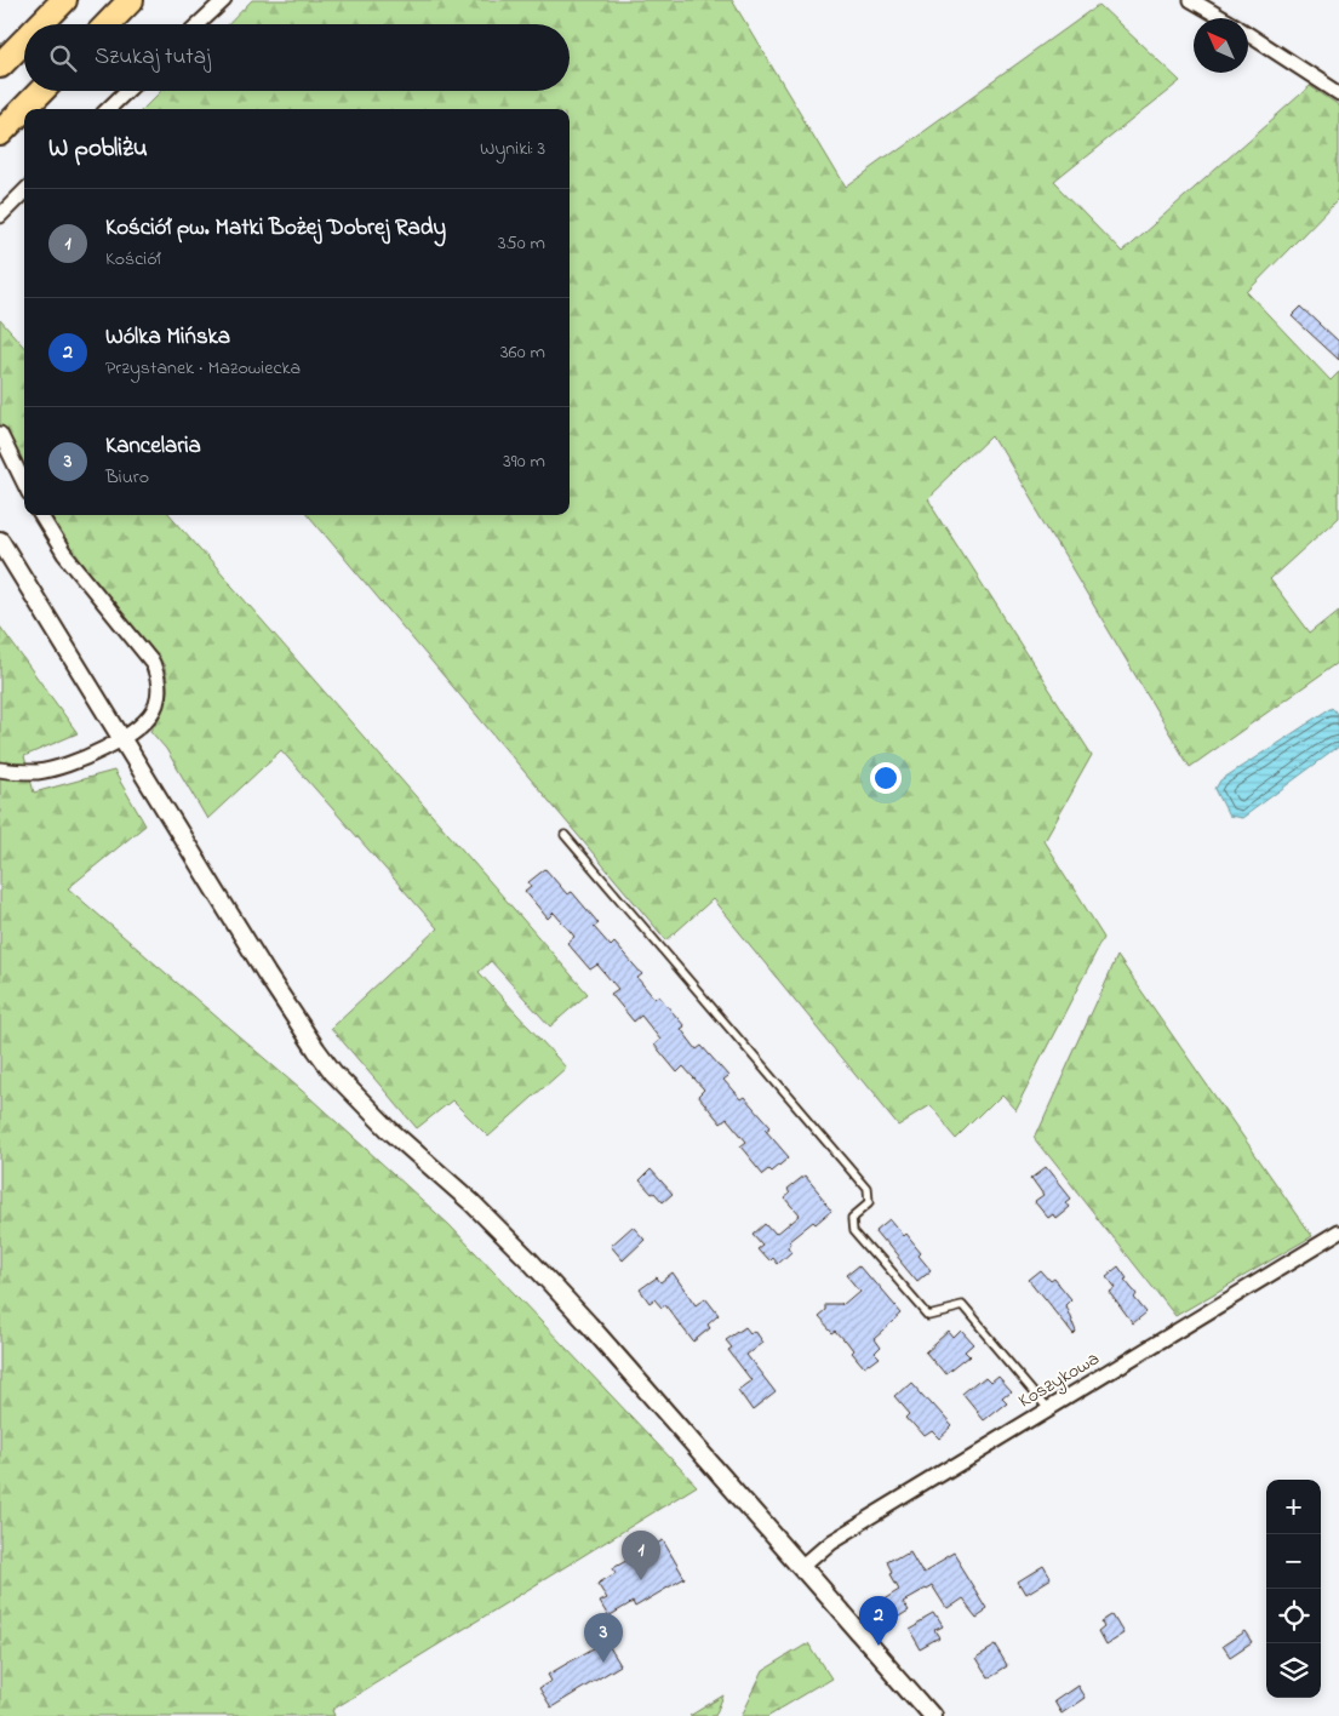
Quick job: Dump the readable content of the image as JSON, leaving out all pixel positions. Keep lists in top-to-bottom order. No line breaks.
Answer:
{"streets":{"street":["Koszykowa"]},"north":"top left","page":{"search":"Szukaj tutaj","heading":["W pobliżu","Wyniki: 3"],"list":[{"mark":"1","name":"Kościół pw. Matki Bożej Dobrej Rady","note":"Kościół","value":"350 m"},{"mark":"2","name":"Wólka Mińska","note":"Przystanek · Mazowiecka","value":"360 m"},{"mark":"3","name":"Kancelaria","note":"Biuro","value":"390 m"}],"map_buttons":["+","−"],"pins":["1","2","3"]}}
